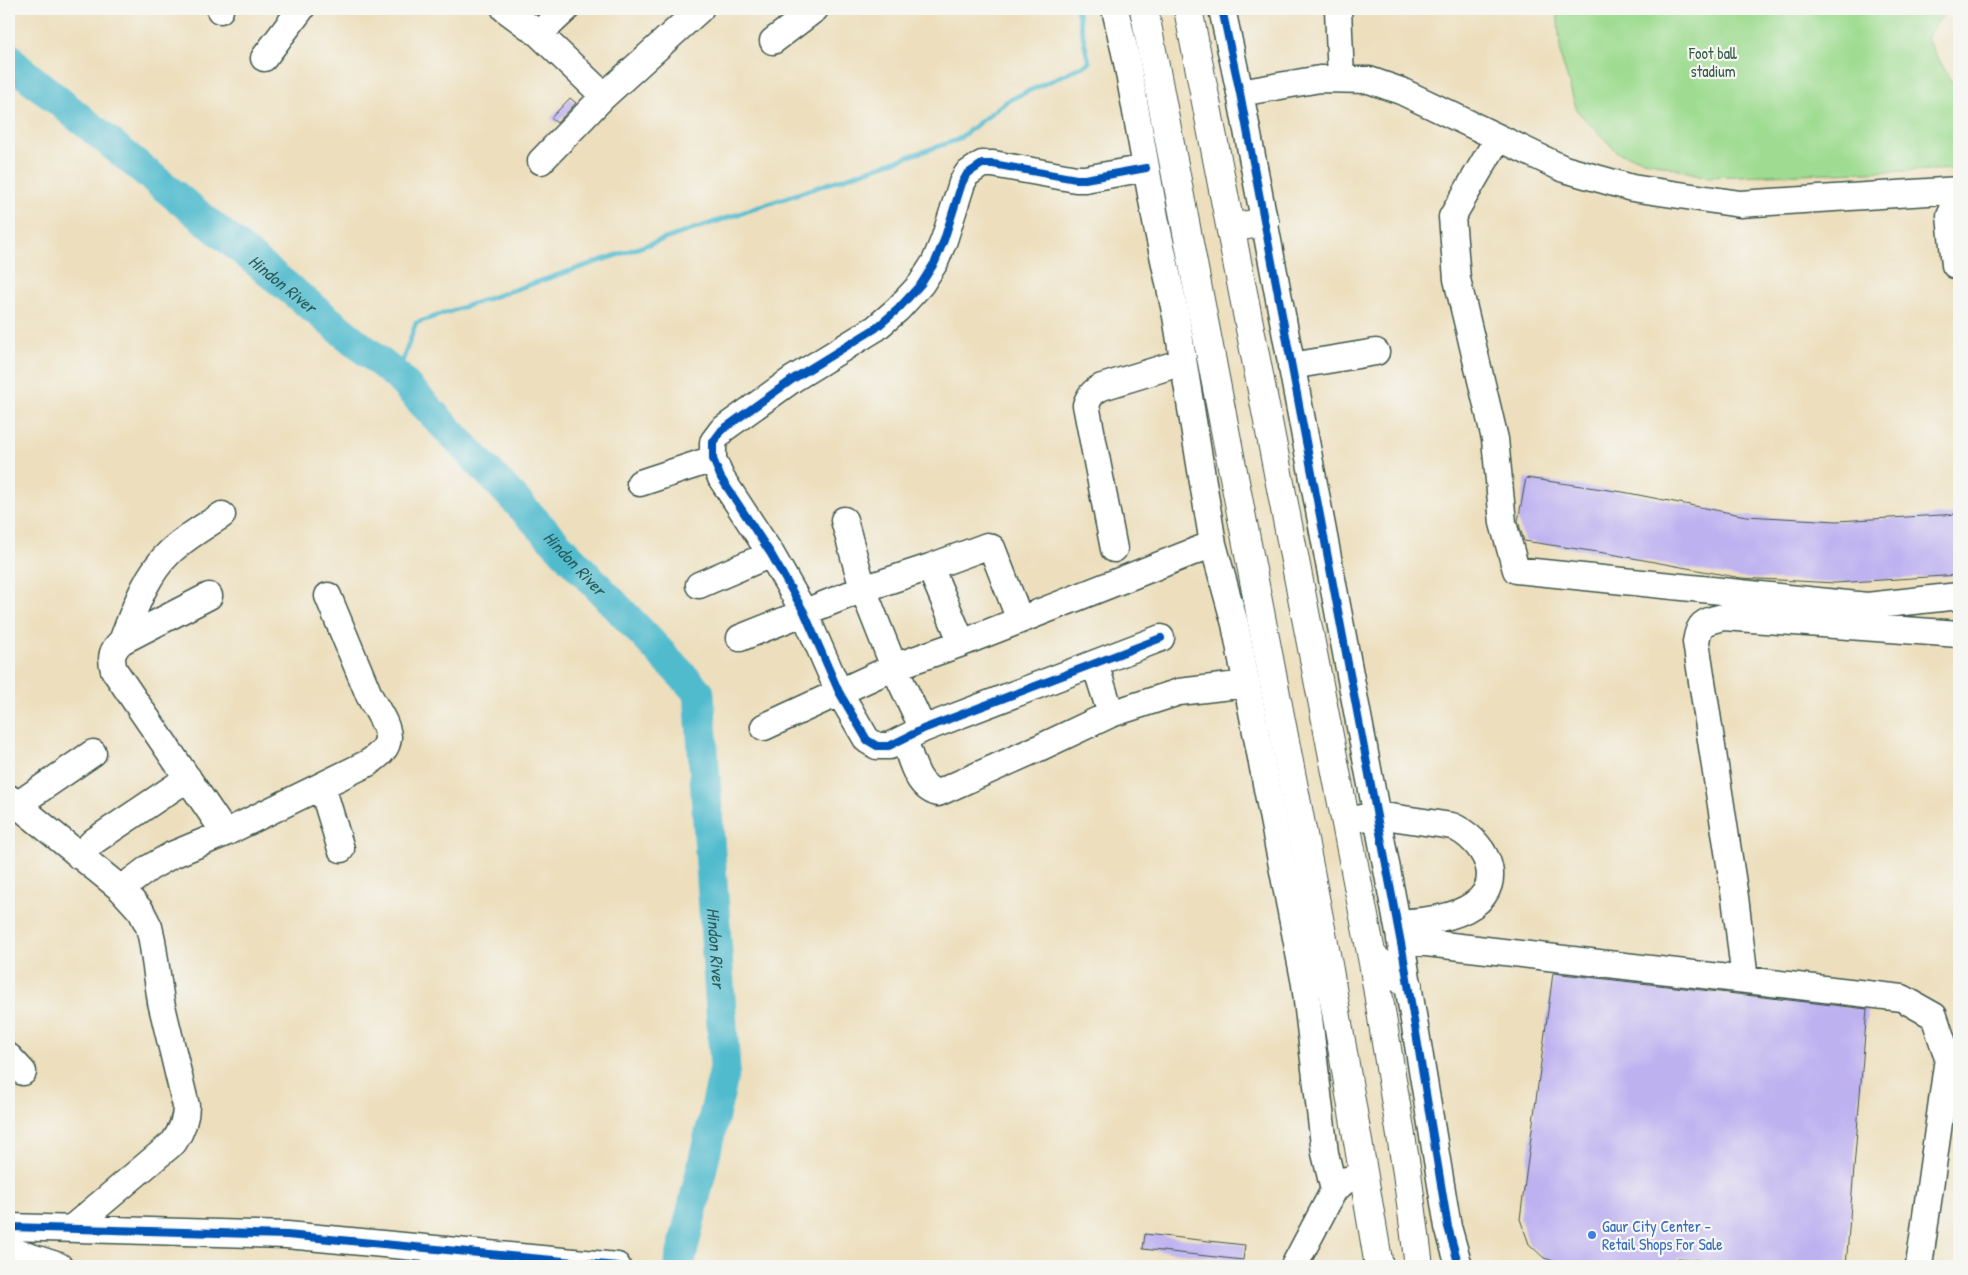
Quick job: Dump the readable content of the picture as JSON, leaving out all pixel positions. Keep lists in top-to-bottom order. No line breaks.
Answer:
{"water":["Hindon River"],"parks":["Foot ball stadium"],"places":["Gaur City Center - Retail Shops For Sale"]}
